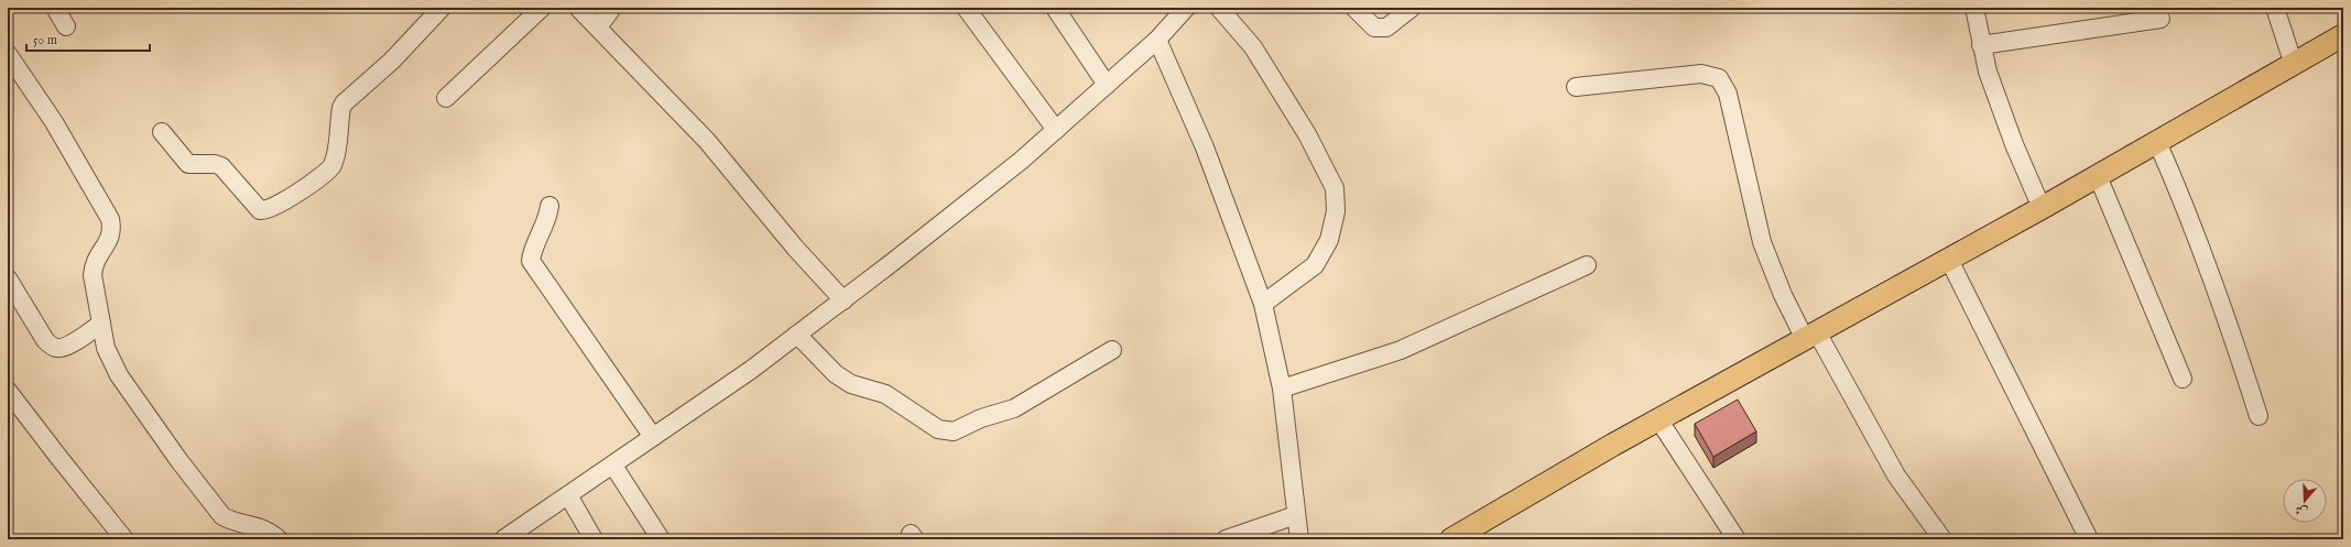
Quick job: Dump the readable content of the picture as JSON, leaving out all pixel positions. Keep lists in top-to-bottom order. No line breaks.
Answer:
{"scale_bar":"50 m","north":"bottom"}
